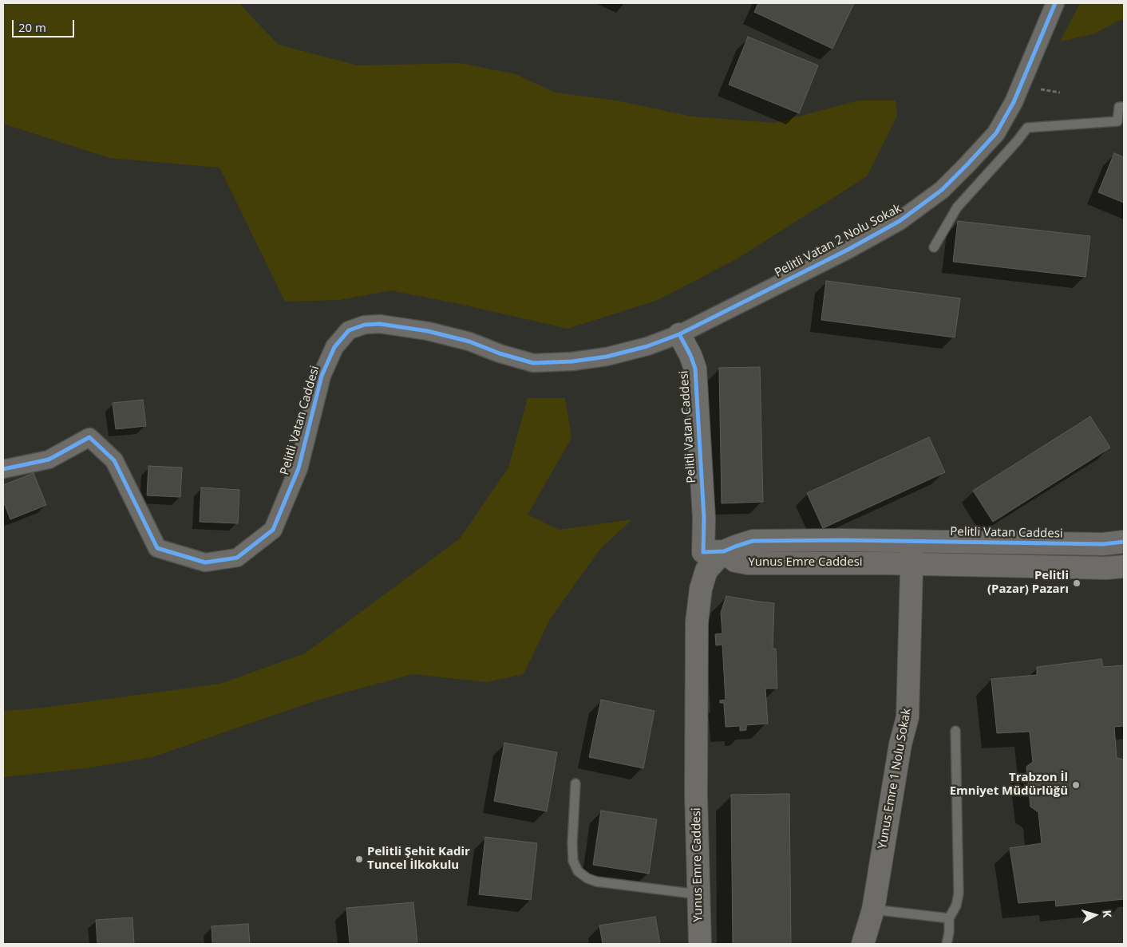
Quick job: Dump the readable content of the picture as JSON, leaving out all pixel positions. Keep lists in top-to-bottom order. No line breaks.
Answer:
{"streets":{"street":["Pelitli Vatan 2 Nolu Sokak","Pelitli Vatan Caddesi","Yunus Emre Caddesi","Yunus Emre 1 Nolu Sokak"]},"crossings":[["Pelitli Vatan 2 Nolu Sokak","Pelitli Vatan Caddesi"],["Pelitli Vatan Caddesi","Yunus Emre Caddesi"],["Pelitli Vatan Caddesi","Yunus Emre 1 Nolu Sokak"],["Yunus Emre Caddesi","Yunus Emre 1 Nolu Sokak"]],"places":["Pelitli (Pazar) Pazarı","Trabzon İl Emniyet Müdürlüğü","Pelitli Şehit Kadir Tuncel İlkokulu"],"scale_bar":"20 m","north":"right"}
